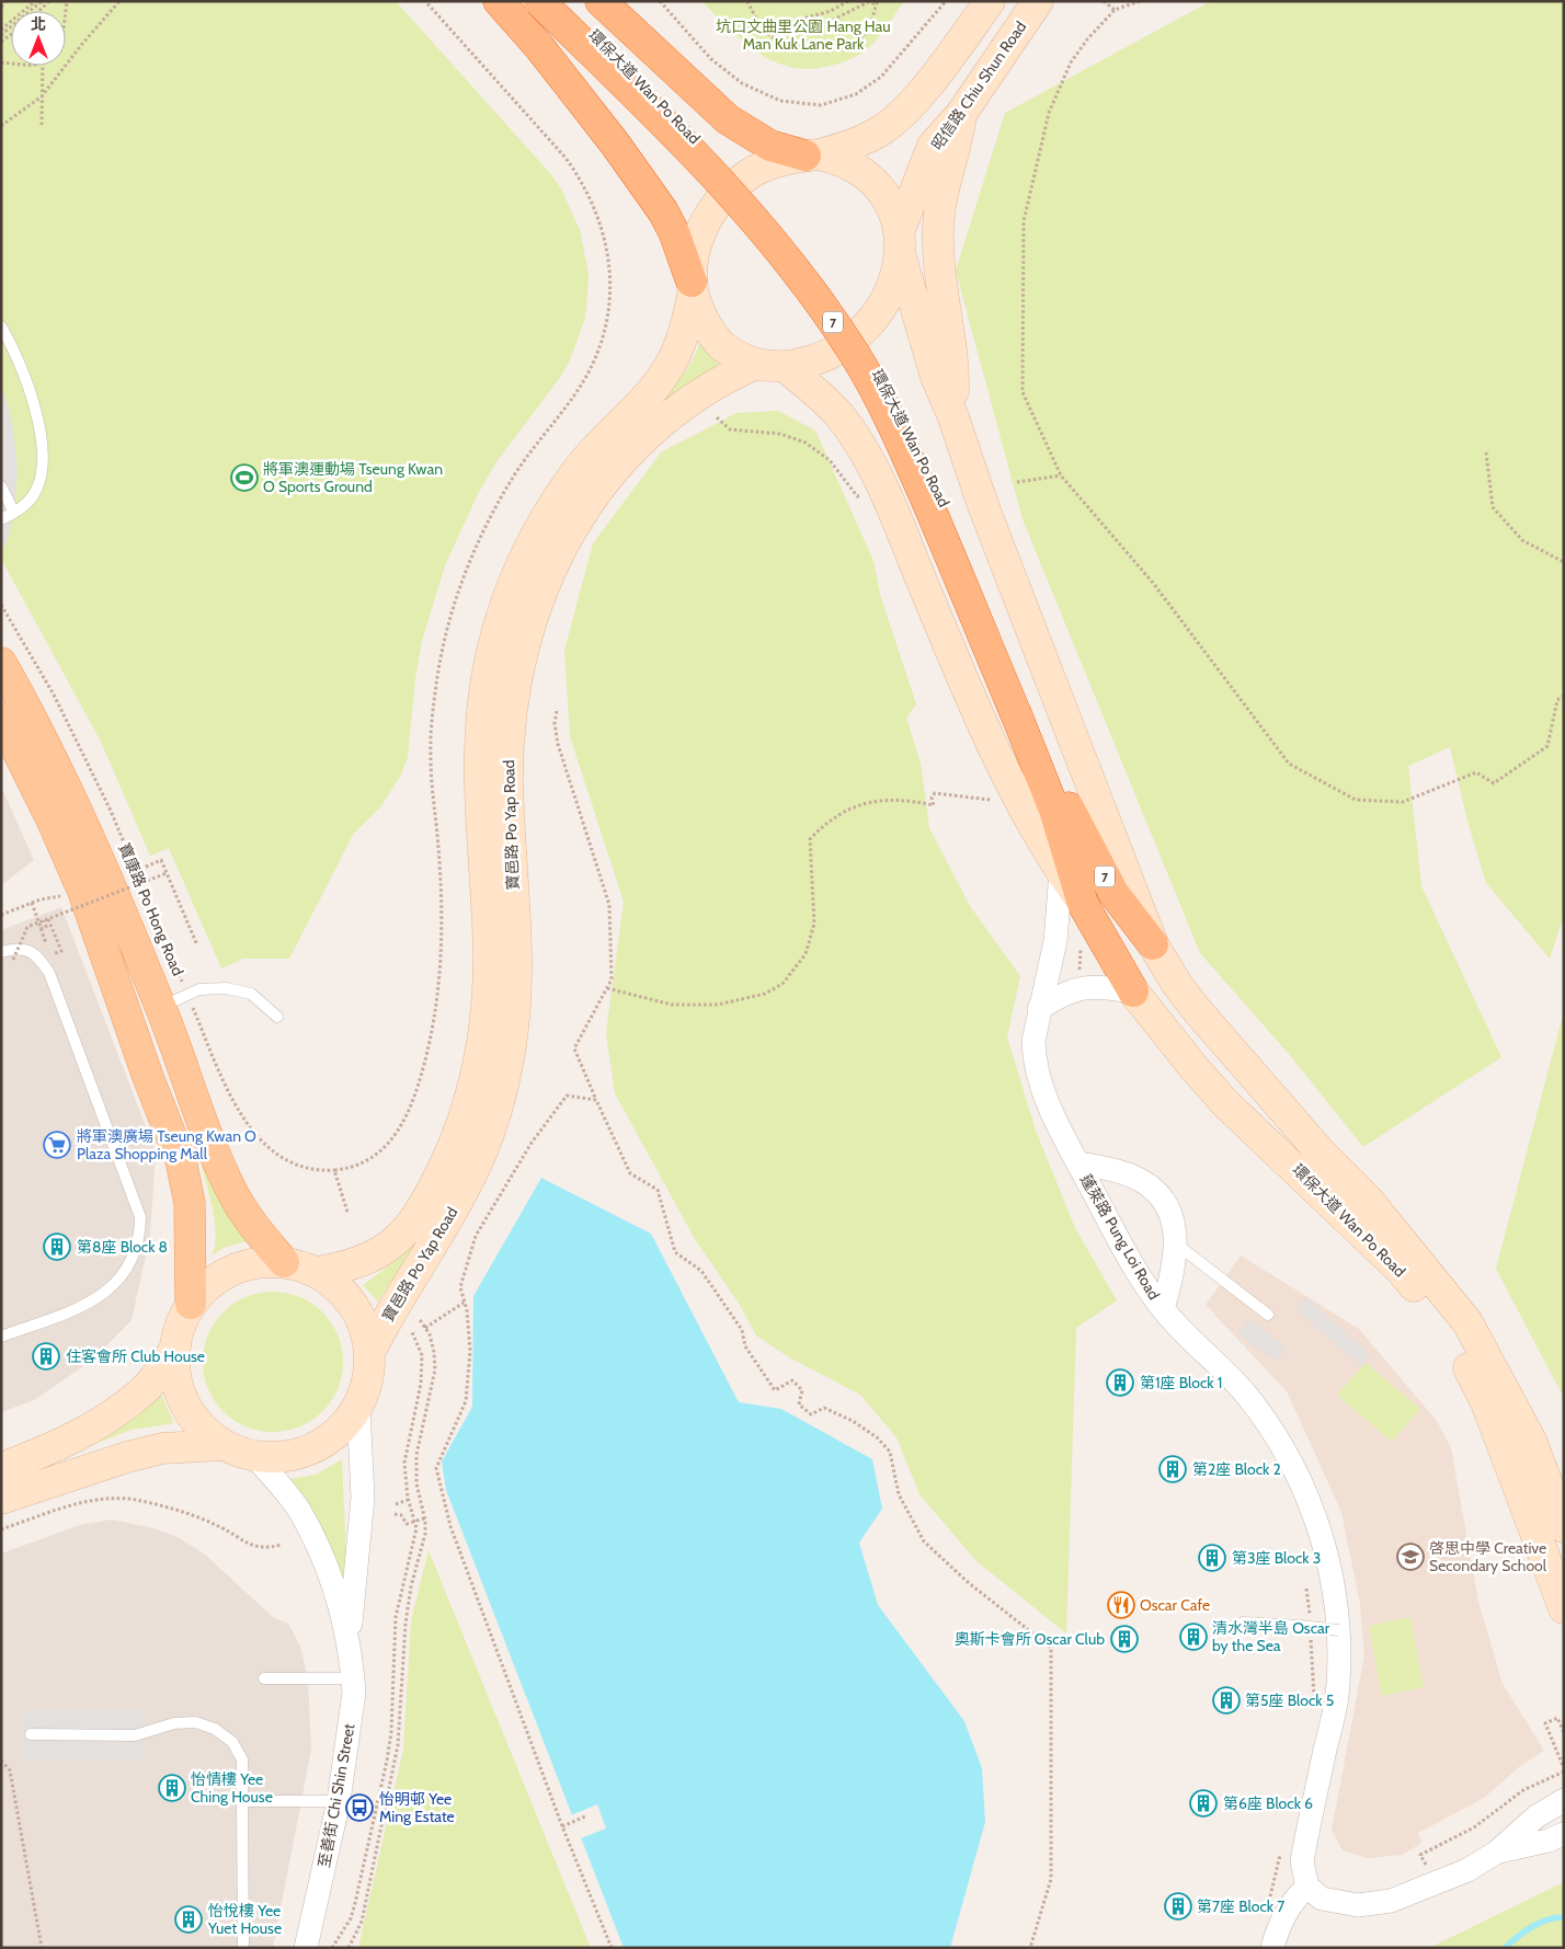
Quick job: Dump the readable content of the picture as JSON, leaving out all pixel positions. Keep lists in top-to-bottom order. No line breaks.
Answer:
{"streets":{"highway":["環保大道 Wan Po Road","7"],"main road":["昭信路 Chiu Shun Road","寶邑路 Po Yap Road","寶康路 Po Hong Road"],"street":["蓬萊路 Pung Loi Road","至善街 Chi Shin Street"]},"crossings":[["昭信路 Chiu Shun Road","環保大道 Wan Po Road"],["昭信路 Chiu Shun Road","寶邑路 Po Yap Road"],["環保大道 Wan Po Road","寶邑路 Po Yap Road"],["環保大道 Wan Po Road","蓬萊路 Pung Loi Road"],["寶邑路 Po Yap Road","寶康路 Po Hong Road"],["寶邑路 Po Yap Road","至善街 Chi Shin Street"]],"parks":["坑口文曲里公園 Hang Hau Man Kuk Lane Park"],"places":{"sports":["將軍澳運動場 Tseung Kwan O Sports Ground"],"supermarket":["將軍澳廣場 Tseung Kwan O Plaza Shopping Mall"],"building":["第8座 Block 8","住客會所 Club House","第1座 Block 1","第2座 Block 2","第3座 Block 3","清水灣半島 Oscar by the Sea","奧斯卡會所 Oscar Club","第5座 Block 5","怡情樓 Yee Ching House","第6座 Block 6","第7座 Block 7","怡悅樓 Yee Yuet House"],"school or university":["啓思中學 Creative Secondary School"],"restaurant":["Oscar Cafe"],"bus stop":["怡明邨 Yee Ming Estate"]},"north":"top"}
